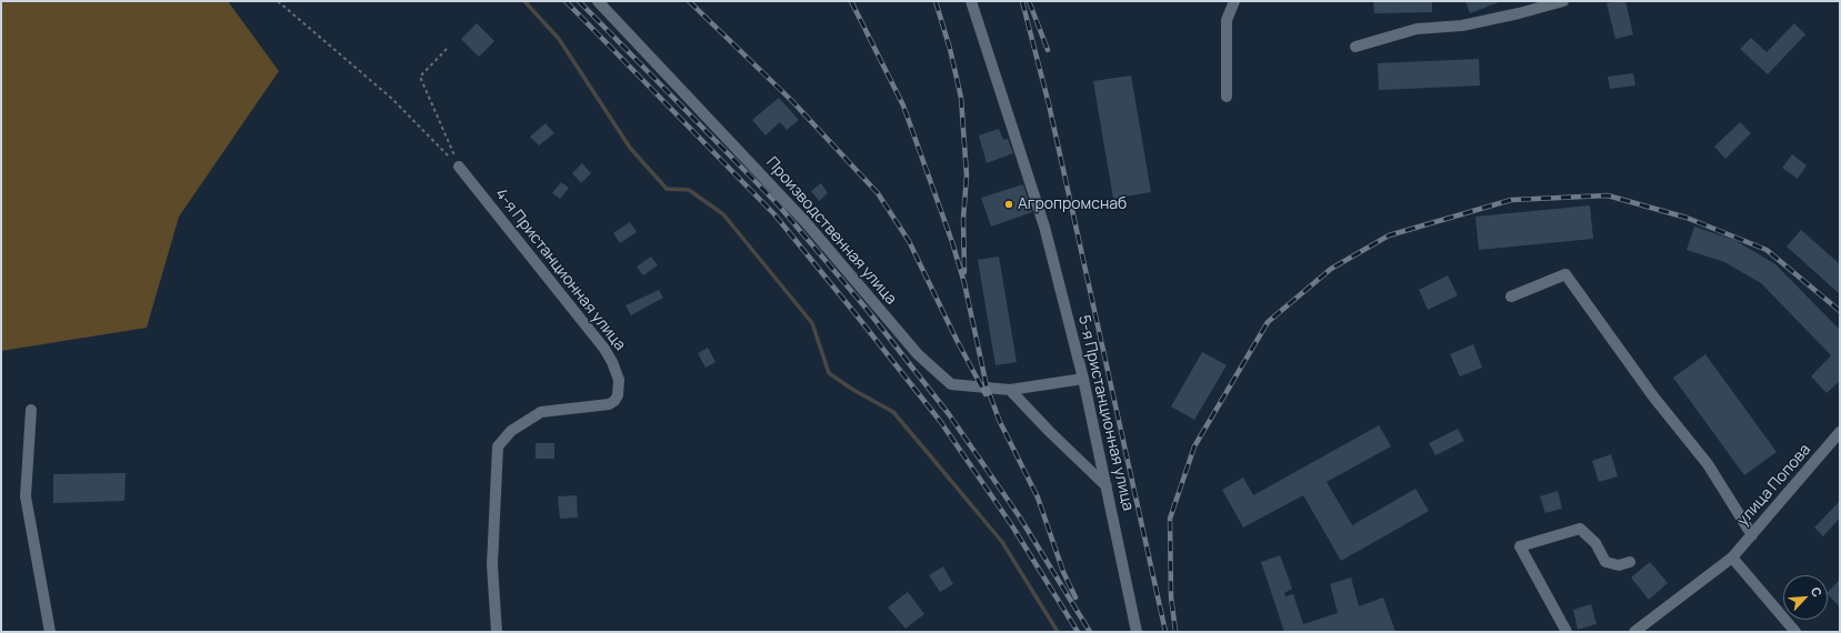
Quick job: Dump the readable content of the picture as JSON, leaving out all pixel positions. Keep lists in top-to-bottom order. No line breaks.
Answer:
{"streets":{"street":["Производственная улица","4-я Пристанционная улица","5-я Пристанционная улица","улица Попова"]},"crossings":[["Производственная улица","5-я Пристанционная улица"]],"places":["Агропромснаб"],"north":"top right"}
